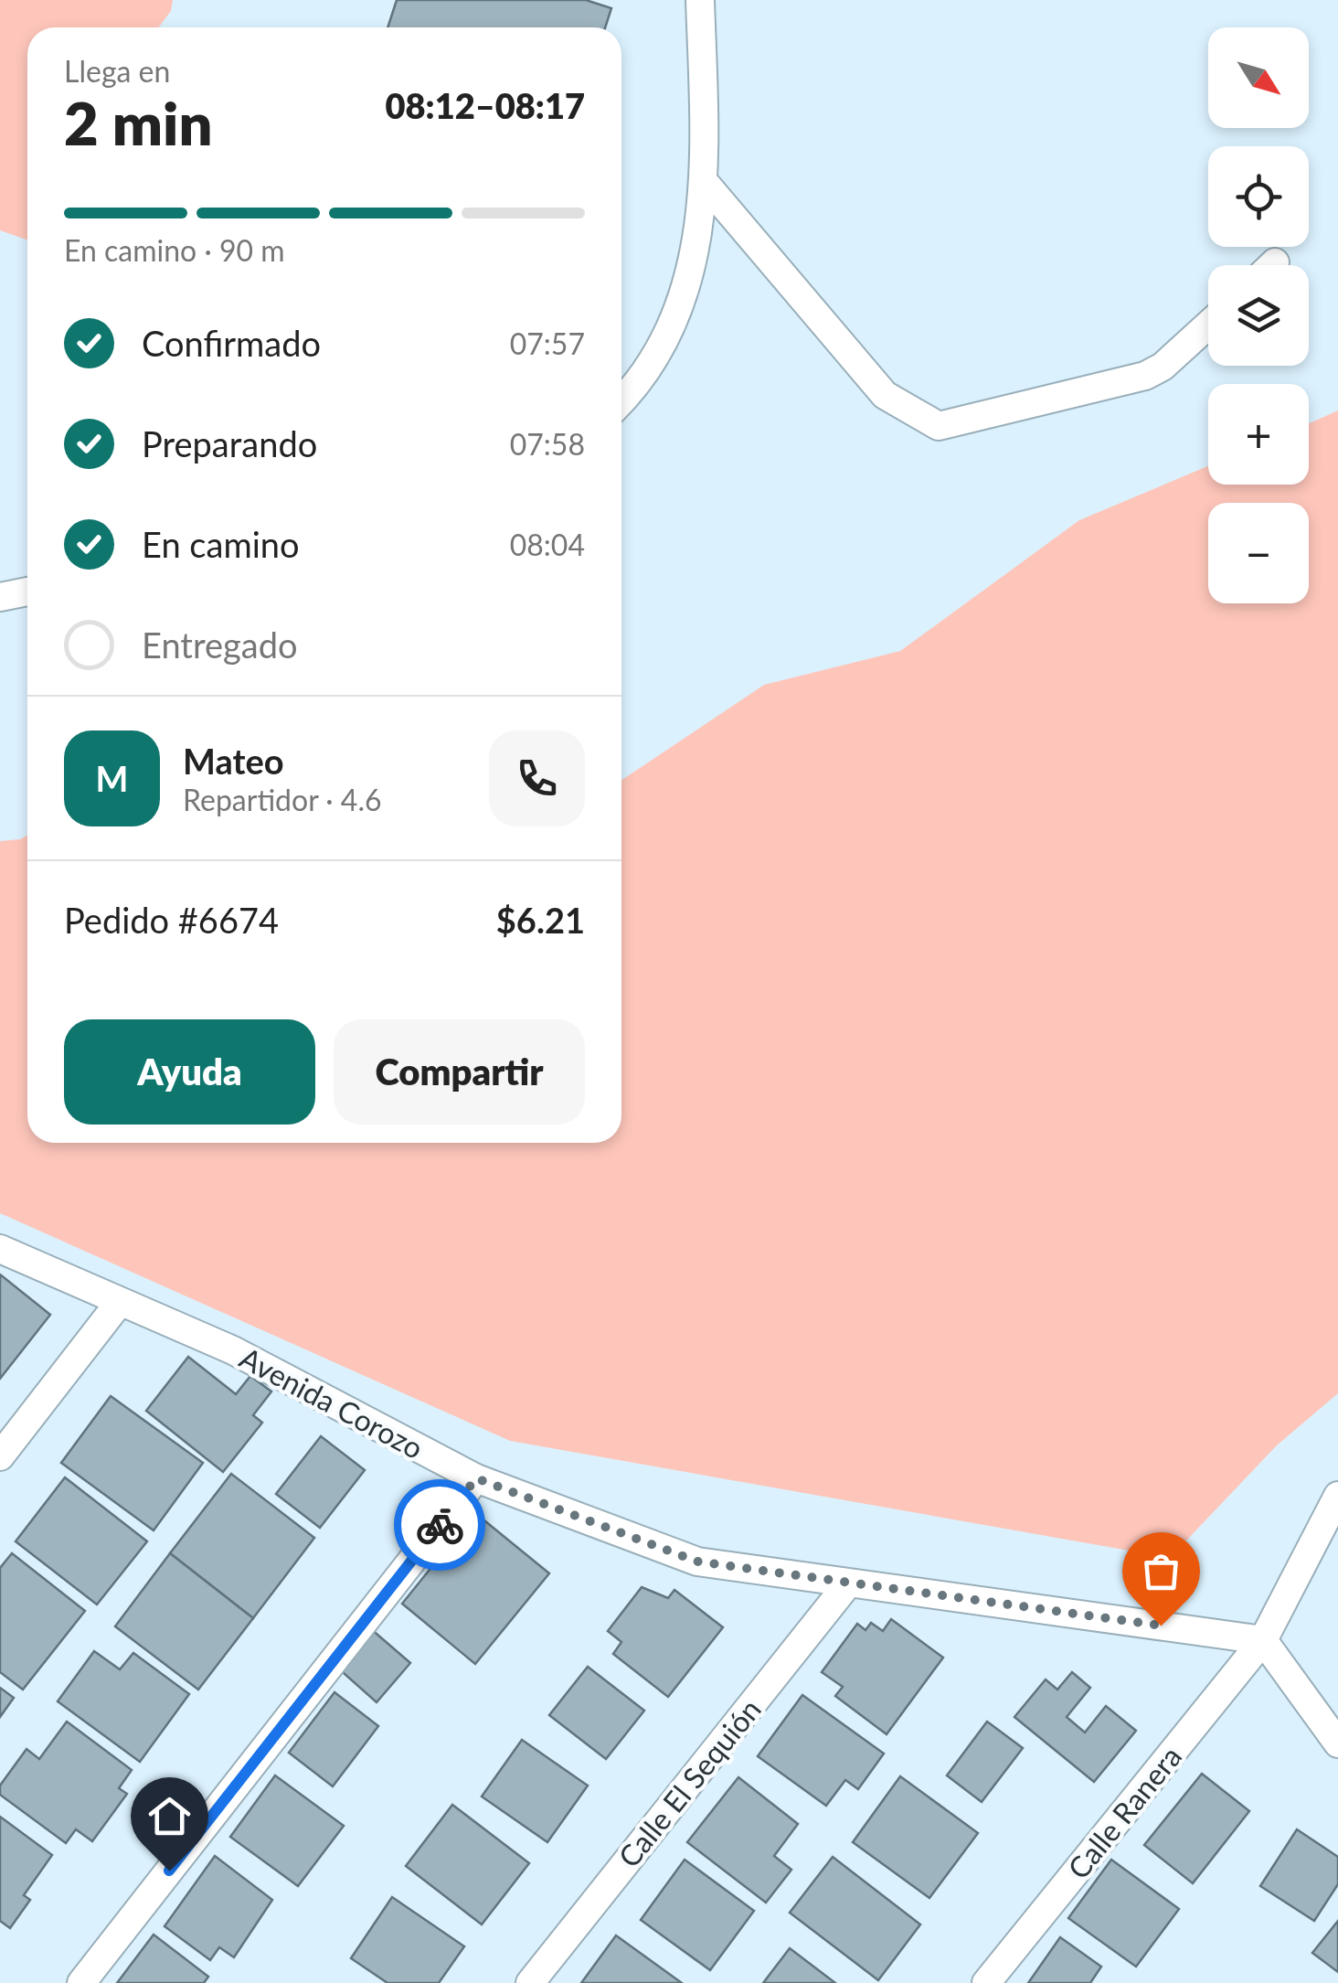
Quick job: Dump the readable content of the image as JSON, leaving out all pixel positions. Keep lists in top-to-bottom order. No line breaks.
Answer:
{"streets":{"street":["Avenida Corozo","Calle El Sequión","Calle Ranera"]},"crossings":[["Avenida Corozo","Calle El Sequión"],["Avenida Corozo","Calle Ranera"]],"north":"bottom right","page":{"map_buttons":["+","−"],"heading":["2 min","Llega en","08:12–08:17"],"panel":["Mateo","Repartidor · 4.6","Pedido #6674","$6.21"],"bar":"En camino · 90 m","list":[["Confirmado","07:57"],["Preparando","07:58"],["En camino","08:04"],"Entregado"],"round":"M","buttons":["Ayuda","Compartir"]}}
